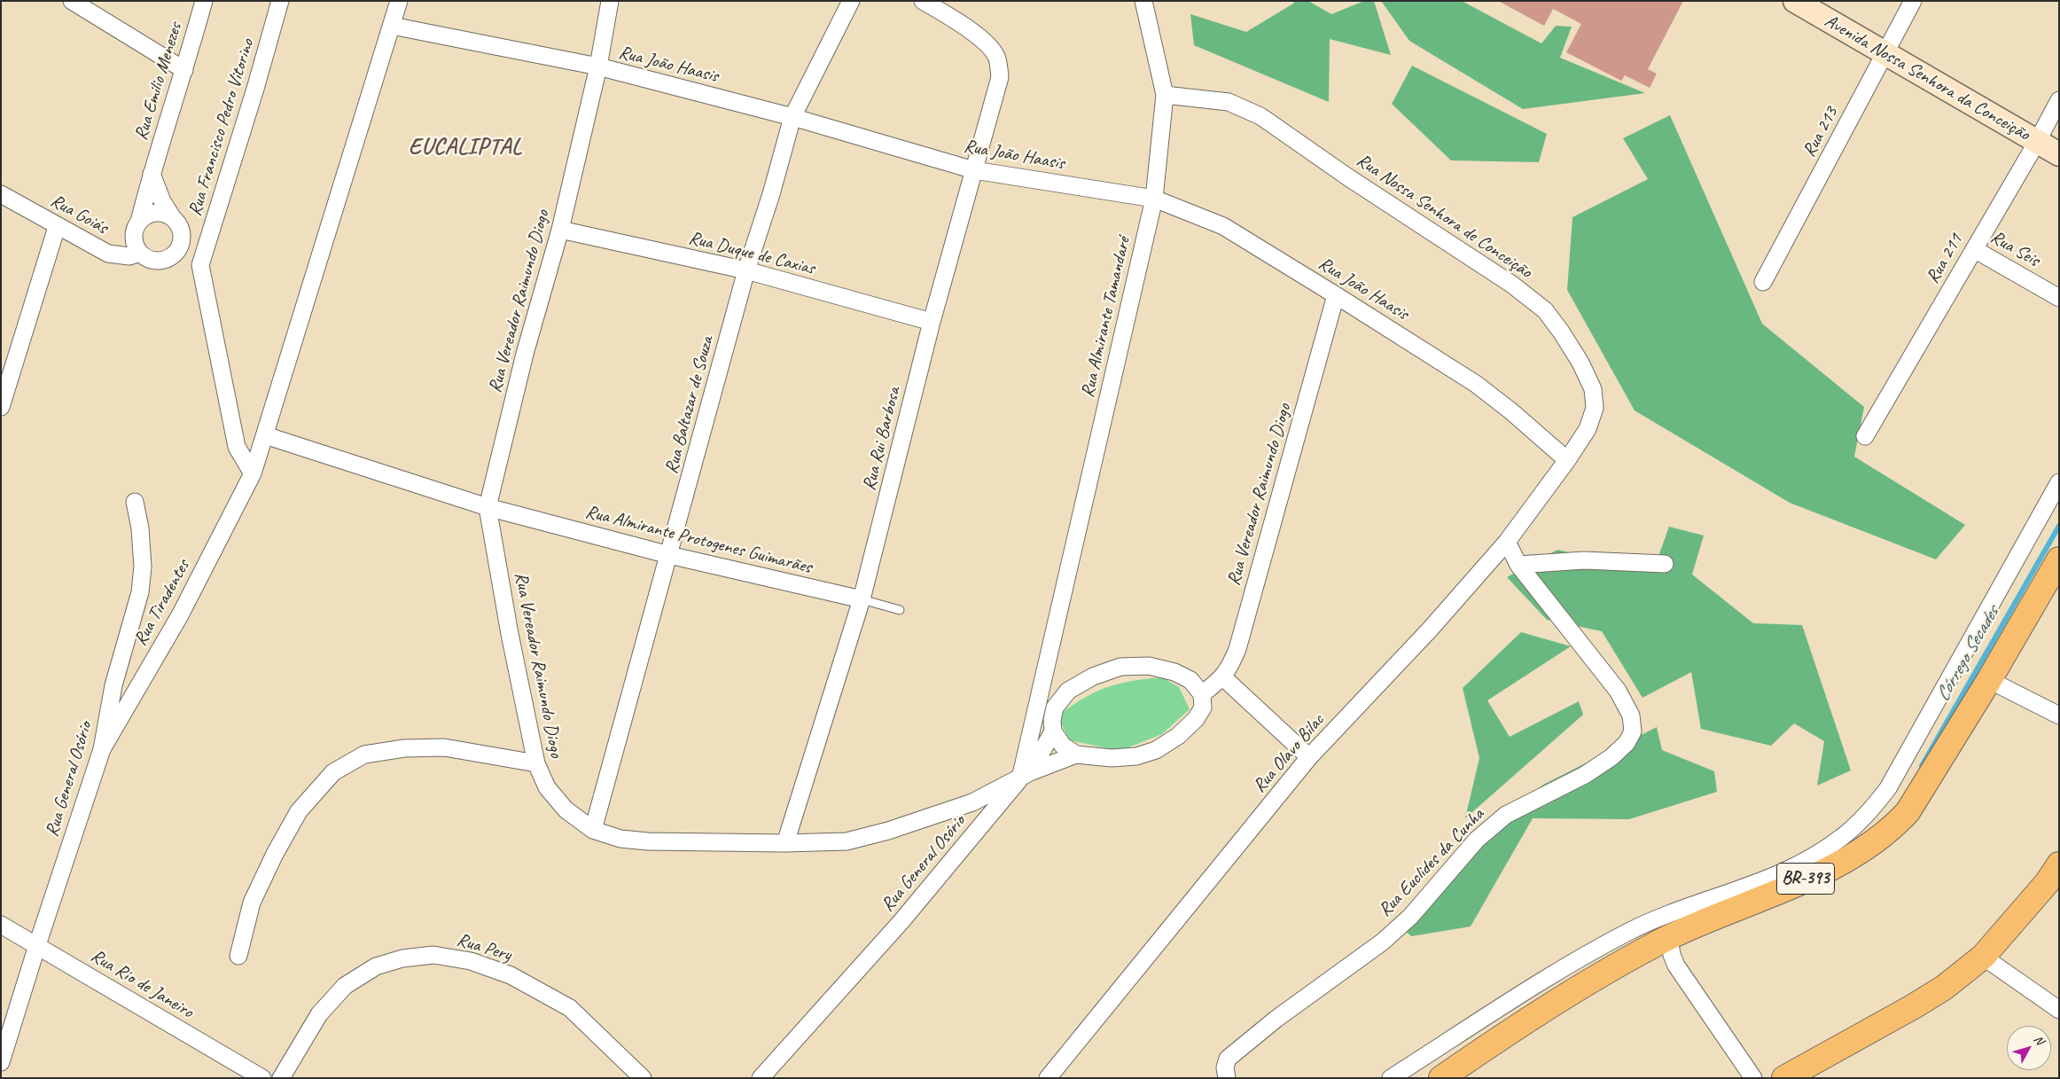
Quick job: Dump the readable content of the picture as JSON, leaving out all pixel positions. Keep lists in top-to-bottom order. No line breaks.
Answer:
{"streets":{"main road":["BR-393"],"street":["Rua João Haasis","Avenida Nossa Senhora da Conceição","Rua Emilio Menezes","Rua Francisco Pedro Vitorino","Rua 213","Rua Goiás","Rua Nossa Senhora de Conceição","Rua Seis","Rua Duque de Caxias","Rua 211","Rua Vereador Raimundo Diogo","Rua Almirante Tamandaré","Rua Baltazar de Souza","Rua Rui Barbosa","Rua Almirante Protogenes Guimarães","Rua Tiradentes","Rua Olavo Bilac","Rua General Osório","Rua Euclides da Cunha","Rua Pery","Rua Rio de Janeiro"]},"crossings":[["Rua João Haasis","Rua Nossa Senhora de Conceição"],["Rua João Haasis","Rua Vereador Raimundo Diogo"],["Rua João Haasis","Rua Almirante Tamandaré"],["Rua João Haasis","Rua Baltazar de Souza"],["Rua João Haasis","Rua Rui Barbosa"],["Rua João Haasis","Rua Tiradentes"],["Rua João Haasis","Rua Olavo Bilac"],["Avenida Nossa Senhora da Conceição","Rua 213"],["Avenida Nossa Senhora da Conceição","Rua 211"],["Rua Emilio Menezes","Rua Goiás"],["Rua Nossa Senhora de Conceição","Rua Almirante Tamandaré"],["Rua Nossa Senhora de Conceição","Rua Olavo Bilac"],["Rua Seis","Rua 211"],["Rua Duque de Caxias","Rua Vereador Raimundo Diogo"],["Rua Duque de Caxias","Rua Baltazar de Souza"],["Rua Duque de Caxias","Rua Rui Barbosa"],["Rua Vereador Raimundo Diogo","Rua Baltazar de Souza"],["Rua Vereador Raimundo Diogo","Rua Rui Barbosa"],["Rua Vereador Raimundo Diogo","Rua Almirante Protogenes Guimarães"],["Rua Vereador Raimundo Diogo","Rua General Osório"],["Rua Almirante Tamandaré","Rua General Osório"],["Rua Baltazar de Souza","Rua Almirante Protogenes Guimarães"],["Rua Rui Barbosa","Rua Almirante Protogenes Guimarães"],["Rua Almirante Protogenes Guimarães","Rua Tiradentes"],["Rua Tiradentes","Rua General Osório"],["Rua Olavo Bilac","Rua Euclides da Cunha"],["Rua General Osório","Rua Rio de Janeiro"]],"districts":["EUCALIPTAL"],"water":["Córrego Secades"],"north":"top right"}
